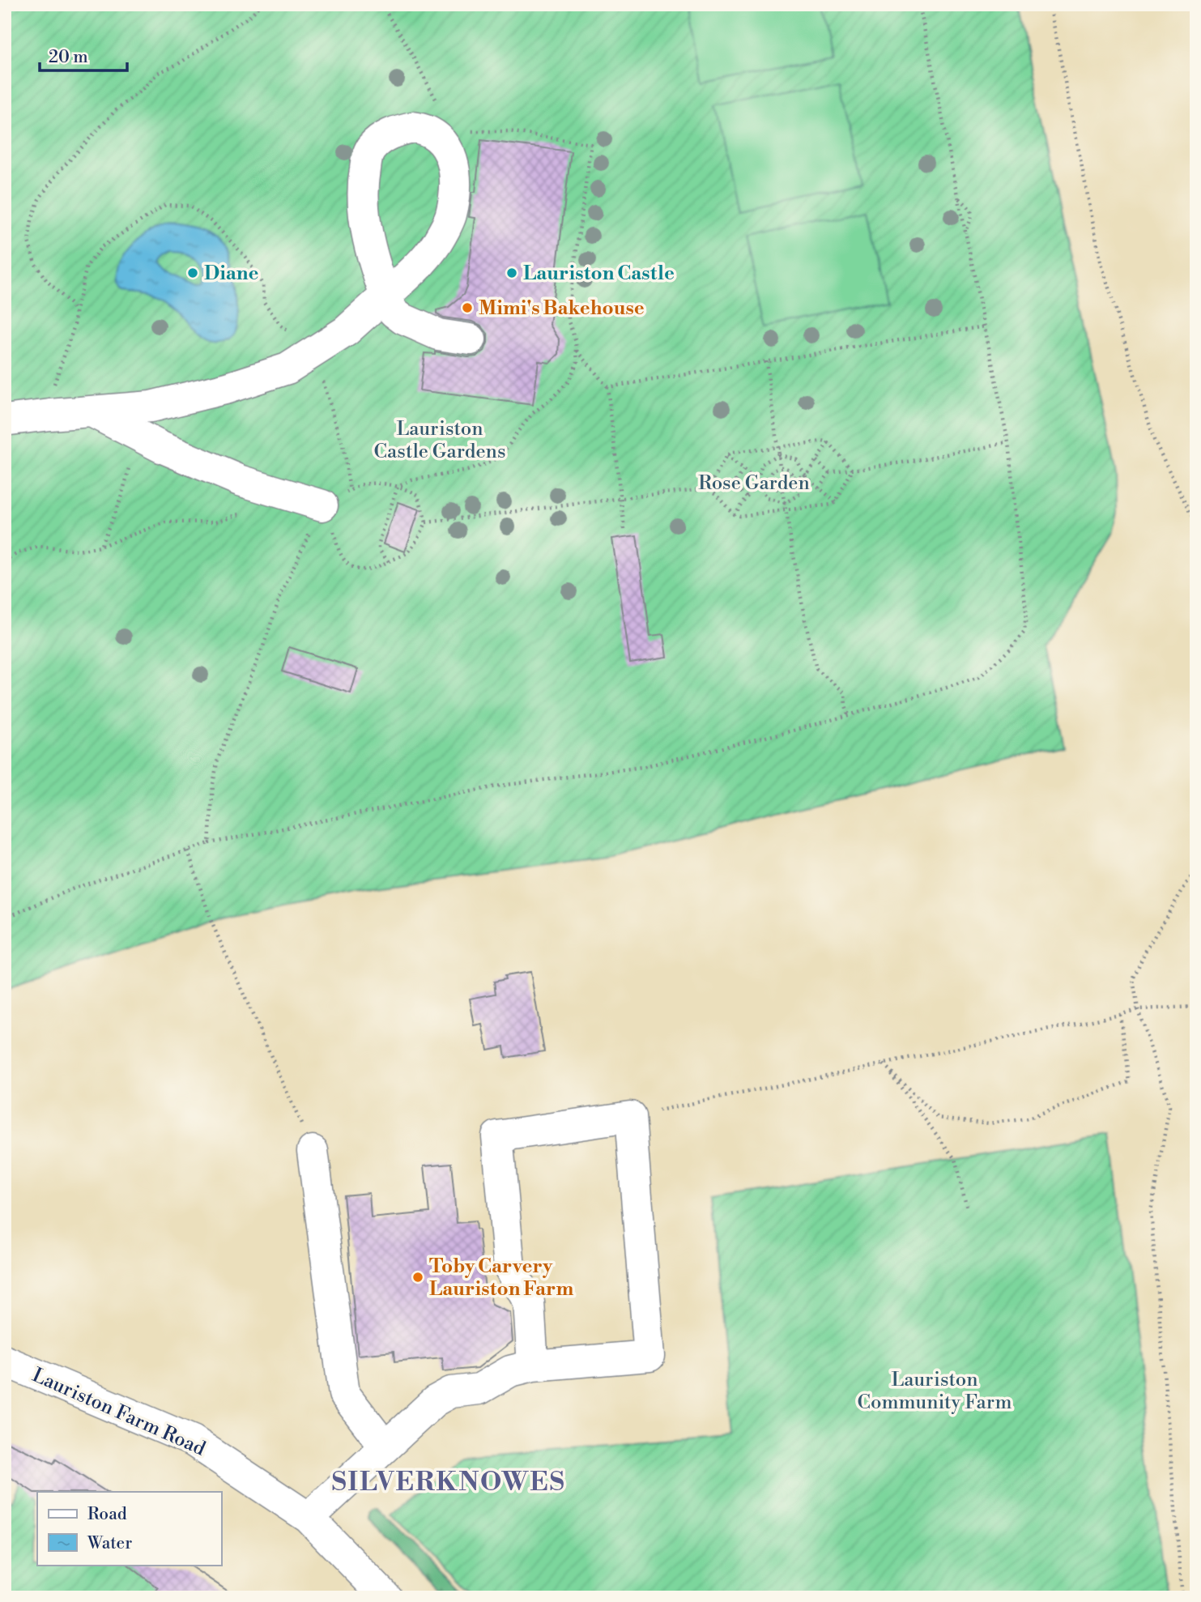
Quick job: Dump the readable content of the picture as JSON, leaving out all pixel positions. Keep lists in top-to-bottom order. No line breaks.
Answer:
{"streets":{"street":["Lauriston Farm Road"]},"districts":["SILVERKNOWES"],"parks":["Lauriston Castle Gardens","Rose Garden","Lauriston Community Farm"],"places":["Diane","Lauriston Castle","Mimi's Bakehouse","Toby Carvery Lauriston Farm"],"legend":["Road","Water"],"scale_bar":"20 m"}
